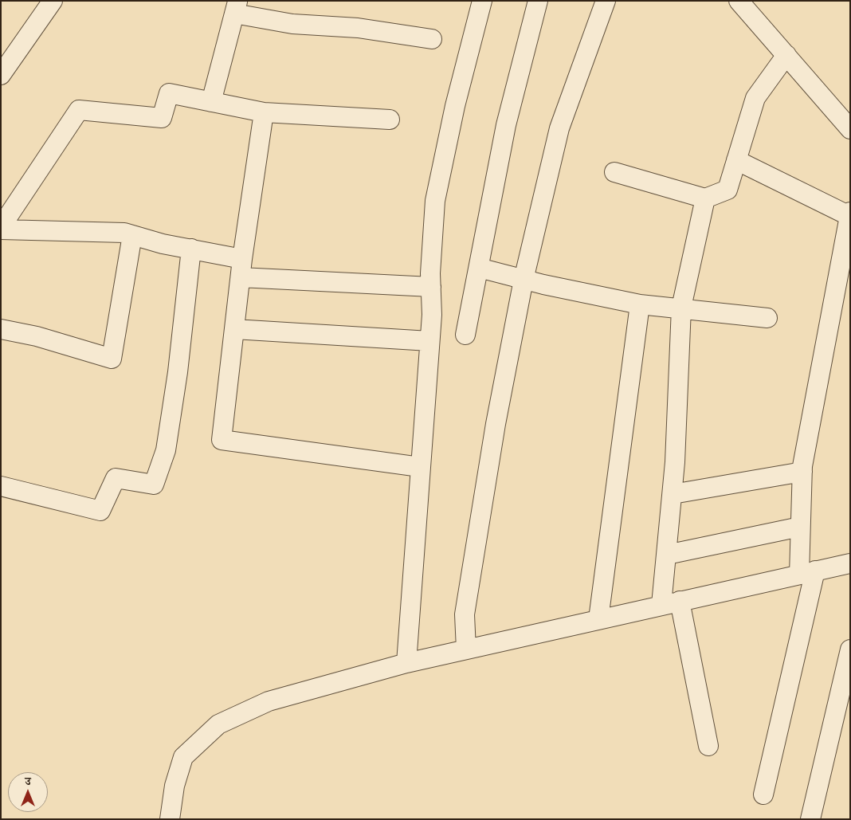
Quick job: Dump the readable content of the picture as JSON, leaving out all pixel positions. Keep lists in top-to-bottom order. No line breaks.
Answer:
{"north":"top"}
